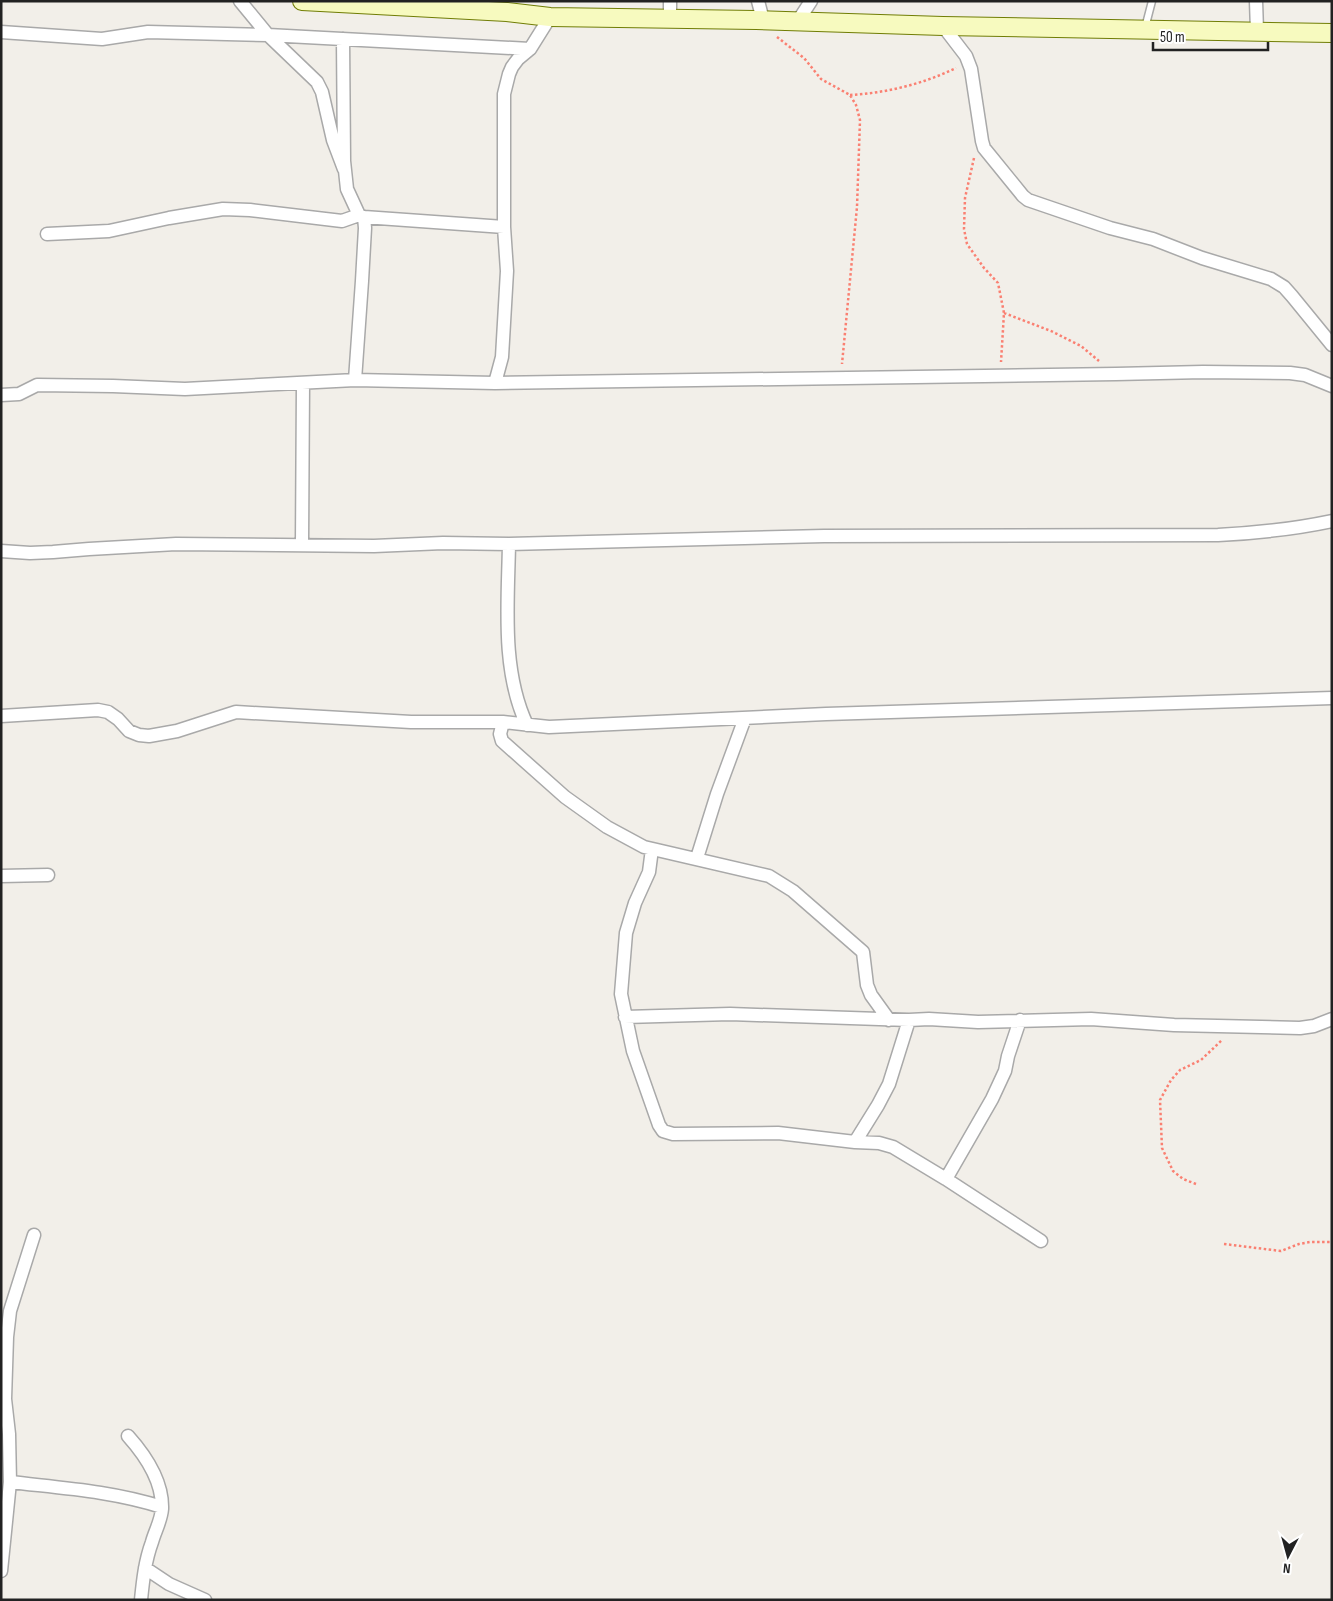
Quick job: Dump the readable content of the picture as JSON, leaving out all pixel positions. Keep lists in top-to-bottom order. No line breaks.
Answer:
{"scale_bar":"50 m","north":"bottom"}
